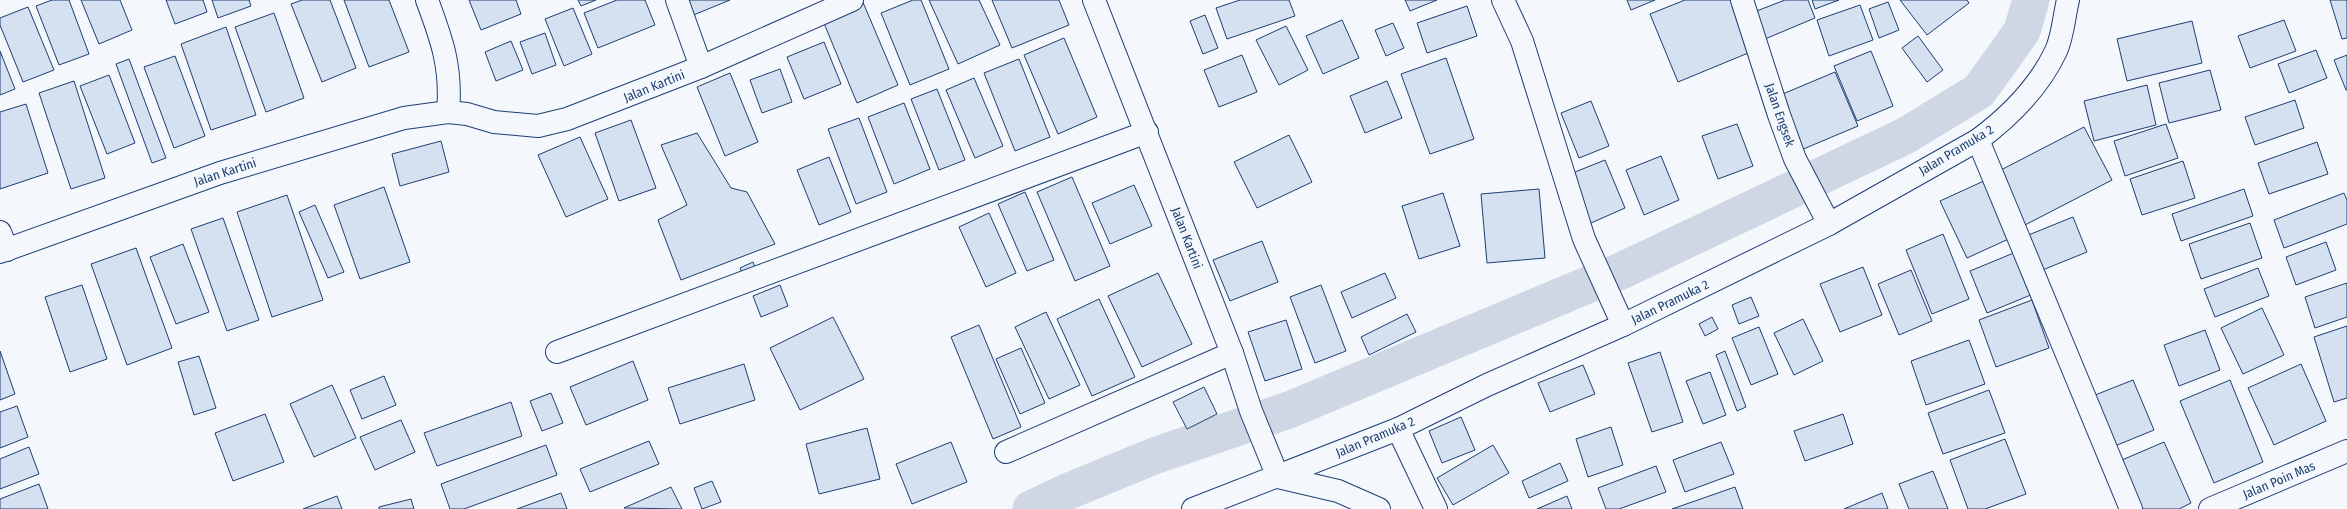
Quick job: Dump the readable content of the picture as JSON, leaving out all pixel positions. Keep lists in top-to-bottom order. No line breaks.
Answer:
{"streets":{"street":["Jalan Kartini","Jalan Engsek","Jalan Pramuka 2","Jalan Poin Mas"]},"crossings":[["Jalan Kartini","Jalan Pramuka 2"],["Jalan Engsek","Jalan Pramuka 2"]]}
